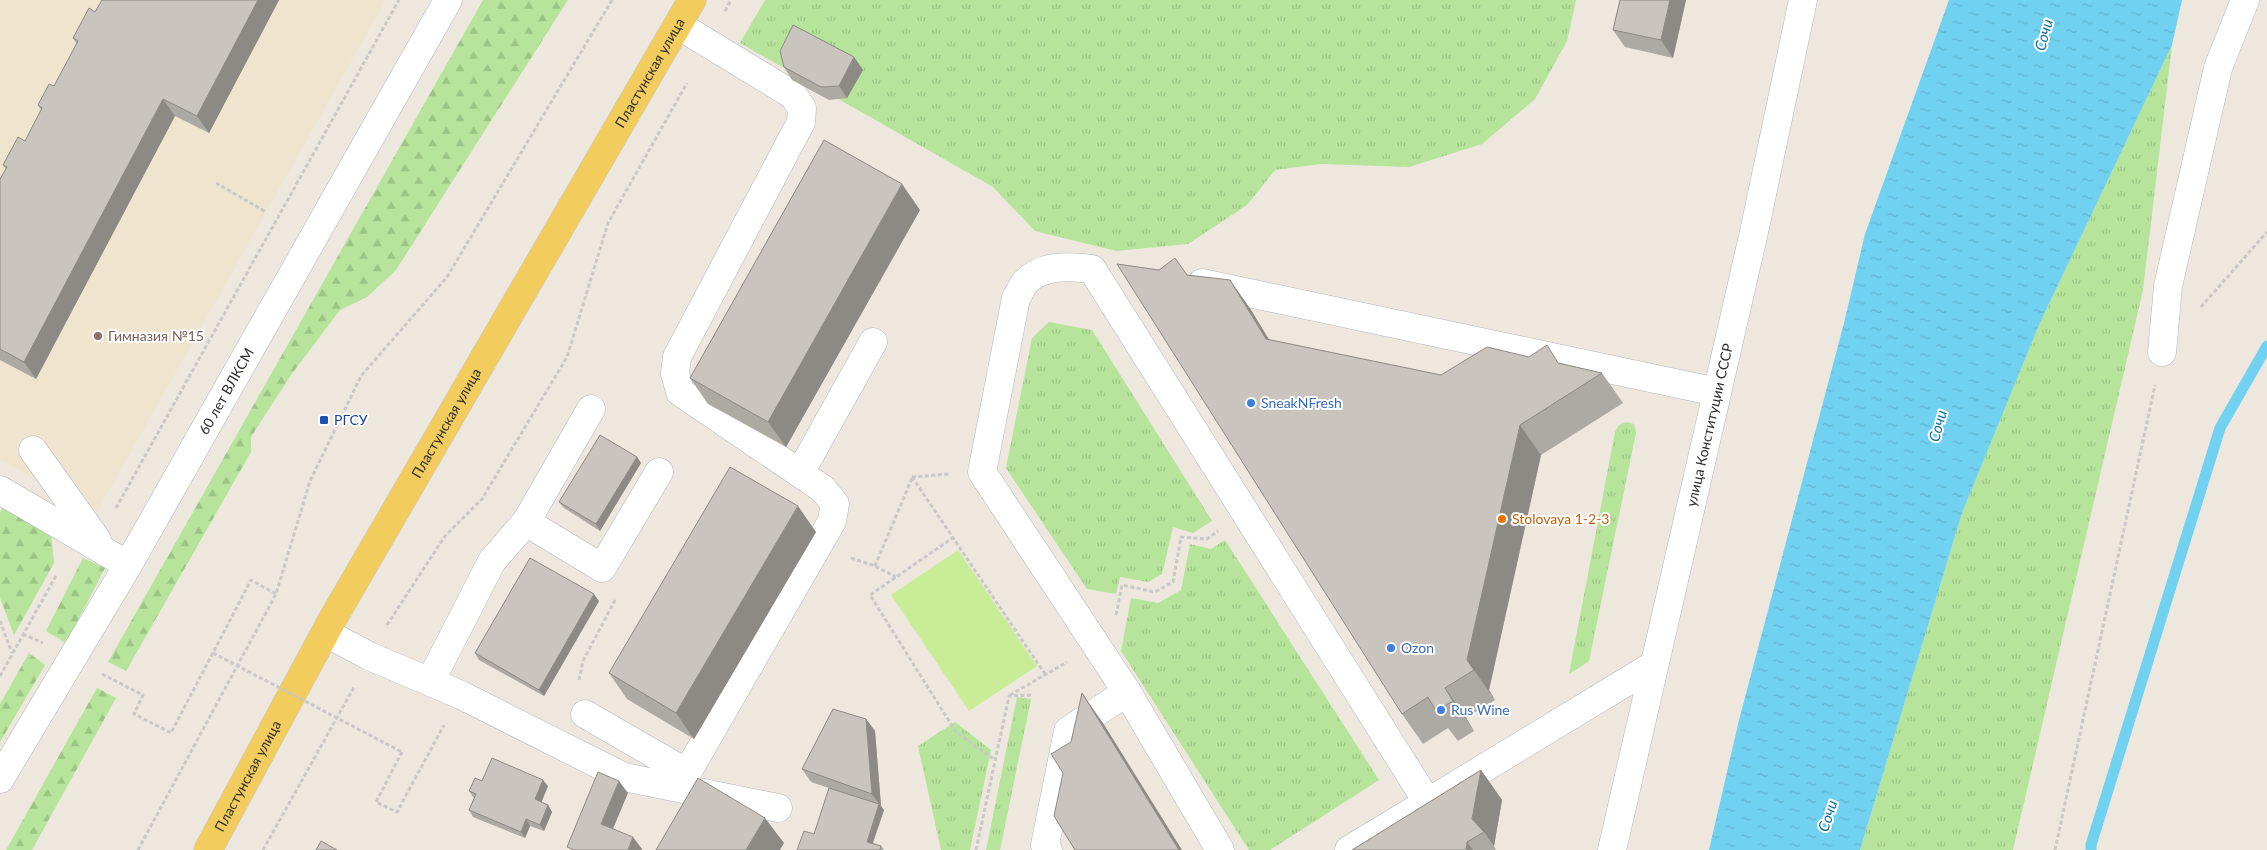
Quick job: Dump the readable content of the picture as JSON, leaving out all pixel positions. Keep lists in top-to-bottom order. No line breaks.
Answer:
{"streets":{"main road":["Пластунская улица"],"street":["60 лет ВЛКСМ","улица Конституции СССР"]},"water":["Сочи"],"places":{"other":["Гимназия №15","SneakNFresh","Stolovaya 1-2-3","Ozon","Rus Wine"],"transit":["РГСУ"]}}
